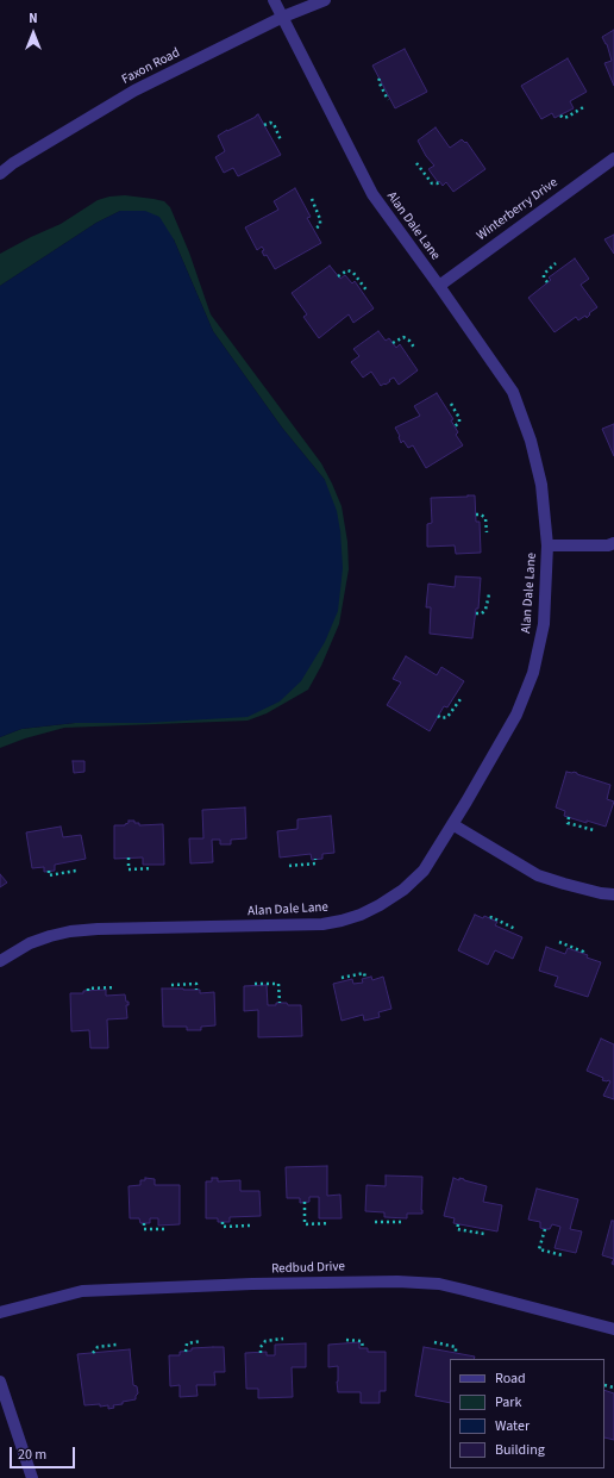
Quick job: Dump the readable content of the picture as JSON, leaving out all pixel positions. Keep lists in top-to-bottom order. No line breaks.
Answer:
{"streets":{"street":["Faxon Road","Winterberry Drive","Alan Dale Lane","Redbud Drive"]},"crossings":[["Faxon Road","Alan Dale Lane"],["Winterberry Drive","Alan Dale Lane"]],"legend":["Road","Park","Water","Building"],"scale_bar":"20 m","north":"top"}
